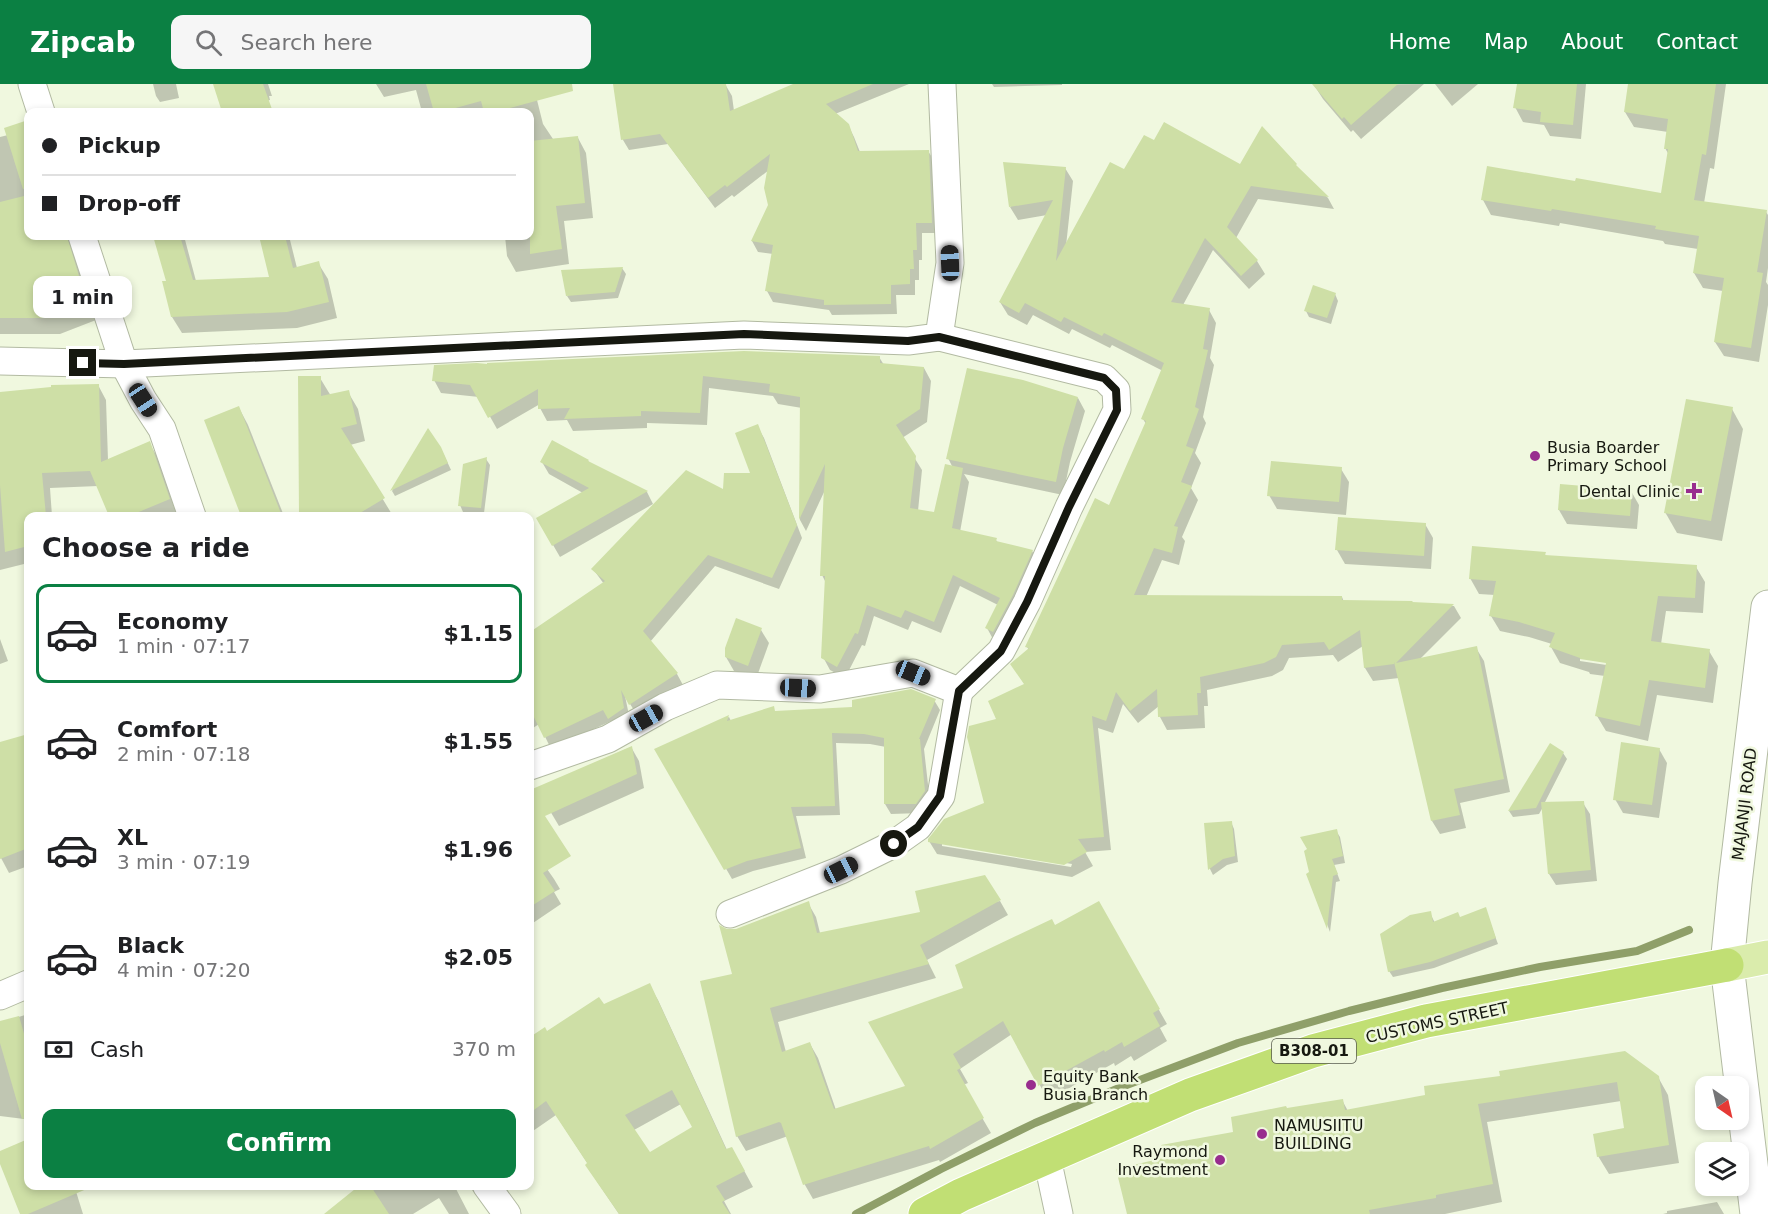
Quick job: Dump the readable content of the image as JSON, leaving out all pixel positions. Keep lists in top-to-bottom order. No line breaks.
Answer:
{"streets":{"highway":["CUSTOMS STREET","B308-01"],"main road":["MAJANJI ROAD"]},"crossings":[["MAJANJI ROAD","CUSTOMS STREET"],["MAJANJI ROAD","B308-01"],["CUSTOMS STREET","B308-01"]],"places":{"other":["Busia Boarder Primary School","Equity Bank Busia Branch","NAMUSIITU BUILDING","Raymond Investment"],"health":["Dental Clinic"]},"north":"bottom right","page":{"header":"Zipcab","search":"Search here","nav":["Home","Map","About","Contact"],"banner":["Pickup","Drop-off"],"bubble":"1 min","heading":"Choose a ride","list":[{"name":"Economy","note":"1 min · 07:17","value":"$1.15"},{"name":"Comfort","note":"2 min · 07:18","value":"$1.55"},{"name":"XL","note":"3 min · 07:19","value":"$1.96"},{"name":"Black","note":"4 min · 07:20","value":"$2.05"}],"pay":["Cash","370 m"],"buttons":"Confirm"}}
